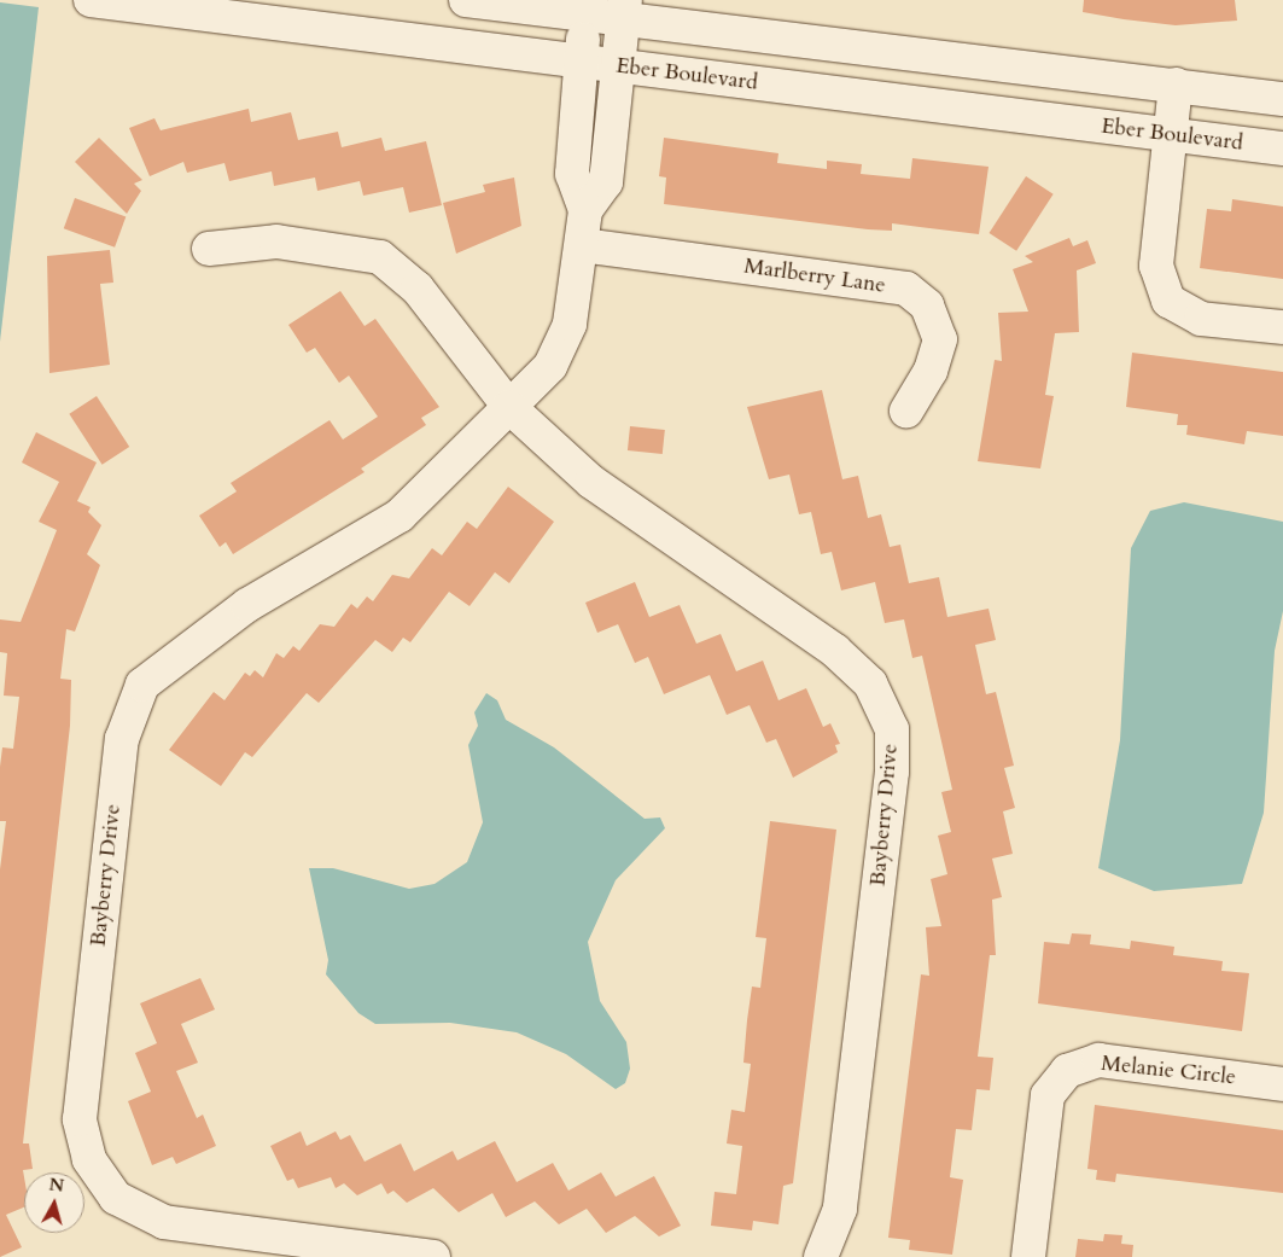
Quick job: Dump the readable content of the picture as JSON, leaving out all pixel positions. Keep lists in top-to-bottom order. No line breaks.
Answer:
{"streets":{"street":["Eber Boulevard","Marlberry Lane","Bayberry Drive","Melanie Circle"]},"crossings":[["Eber Boulevard","Bayberry Drive"],["Marlberry Lane","Bayberry Drive"]],"north":"top"}
